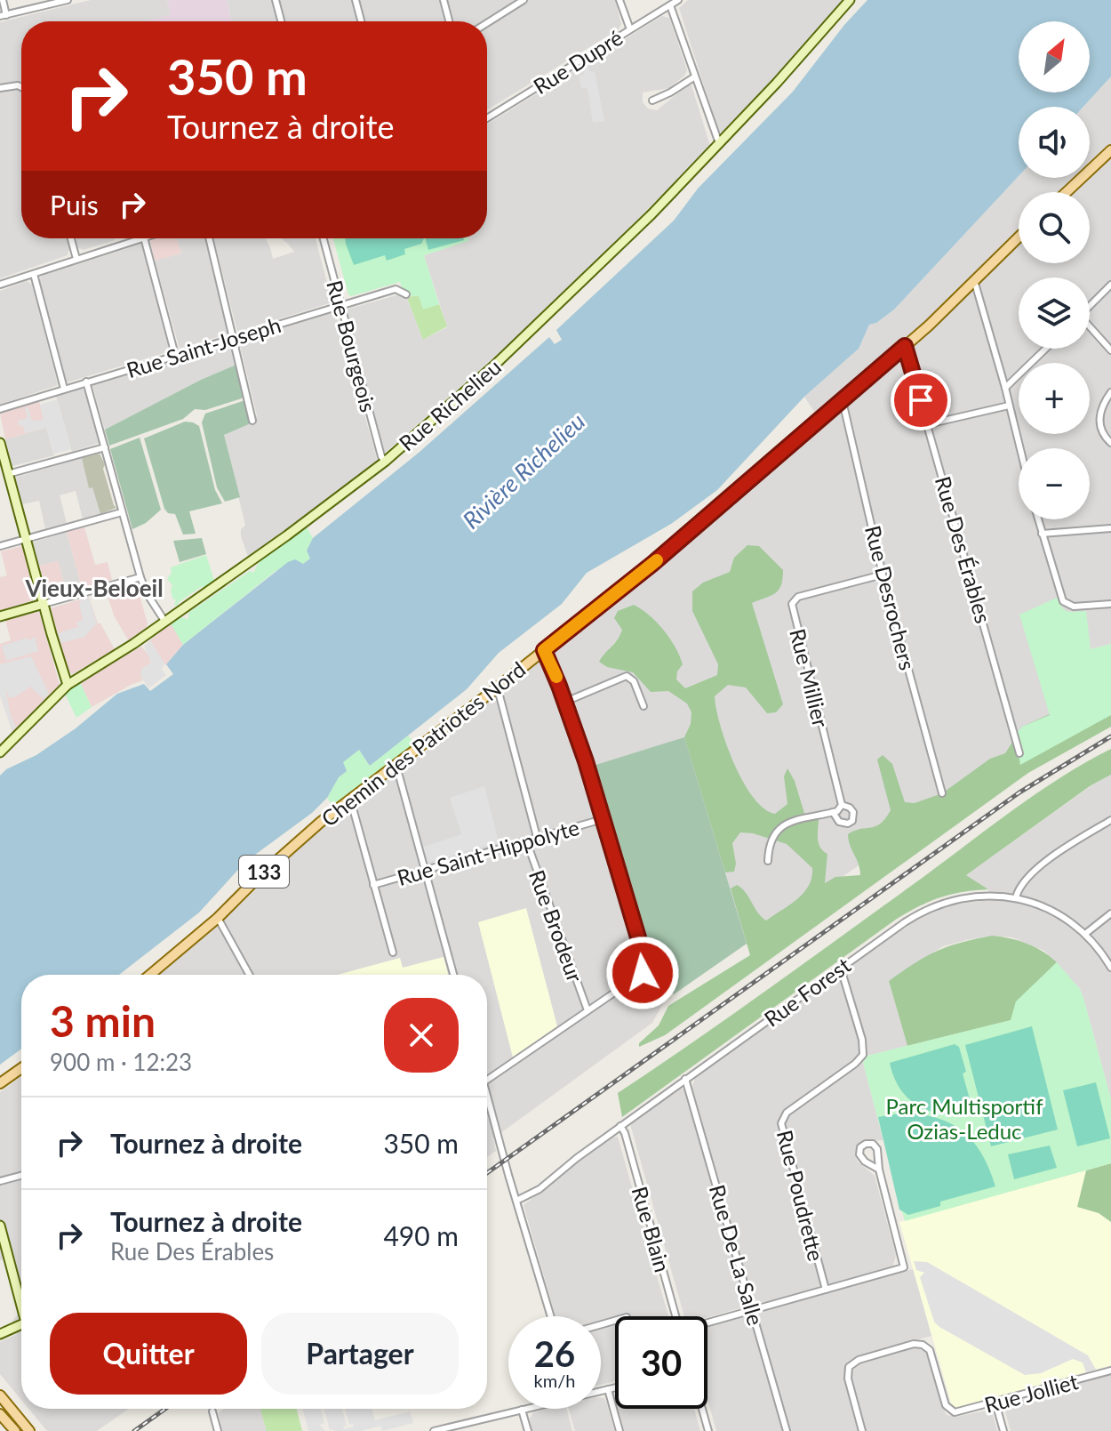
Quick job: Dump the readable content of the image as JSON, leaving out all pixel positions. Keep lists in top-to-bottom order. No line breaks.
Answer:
{"streets":{"main road":["Rue Richelieu","Chemin des Patriotes Nord","133"],"street":["Rue Dupré","Rue Bourgeois","Rue Saint-Joseph","Rue Des Érables","Rue Desrochers","Rue Millier","Rue Saint-Hippolyte","Rue Brodeur","Rue Forest","Rue Poudrette","Rue Blain","Rue De La Salle","Rue Jolliet"]},"crossings":[["Rue Bourgeois","Rue Saint-Joseph"],["Rue Bourgeois","Rue Richelieu"],["Rue Des Érables","Chemin des Patriotes Nord"],["Rue Desrochers","Rue Millier"],["Rue Desrochers","Chemin des Patriotes Nord"],["Rue Saint-Hippolyte","Rue Brodeur"],["Rue Forest","Rue Poudrette"],["Rue Forest","Rue Blain"],["Rue Forest","Rue De La Salle"]],"districts":["Vieux-Beloeil"],"water":["Rivière Richelieu"],"parks":["Parc Multisportif Ozias-Leduc"],"north":"top right","page":{"map_buttons":["+","−"],"turn":["350 m","Tournez à droite"],"then":"Puis","heading":["3 min","900 m · 12:23"],"list":[{"name":"Tournez à droite","value":"350 m"},{"name":"Tournez à droite","note":"Rue Des Érables","value":"490 m"}],"buttons":["Quitter","Partager"],"speed":"26 km/h","limit":"30"}}
